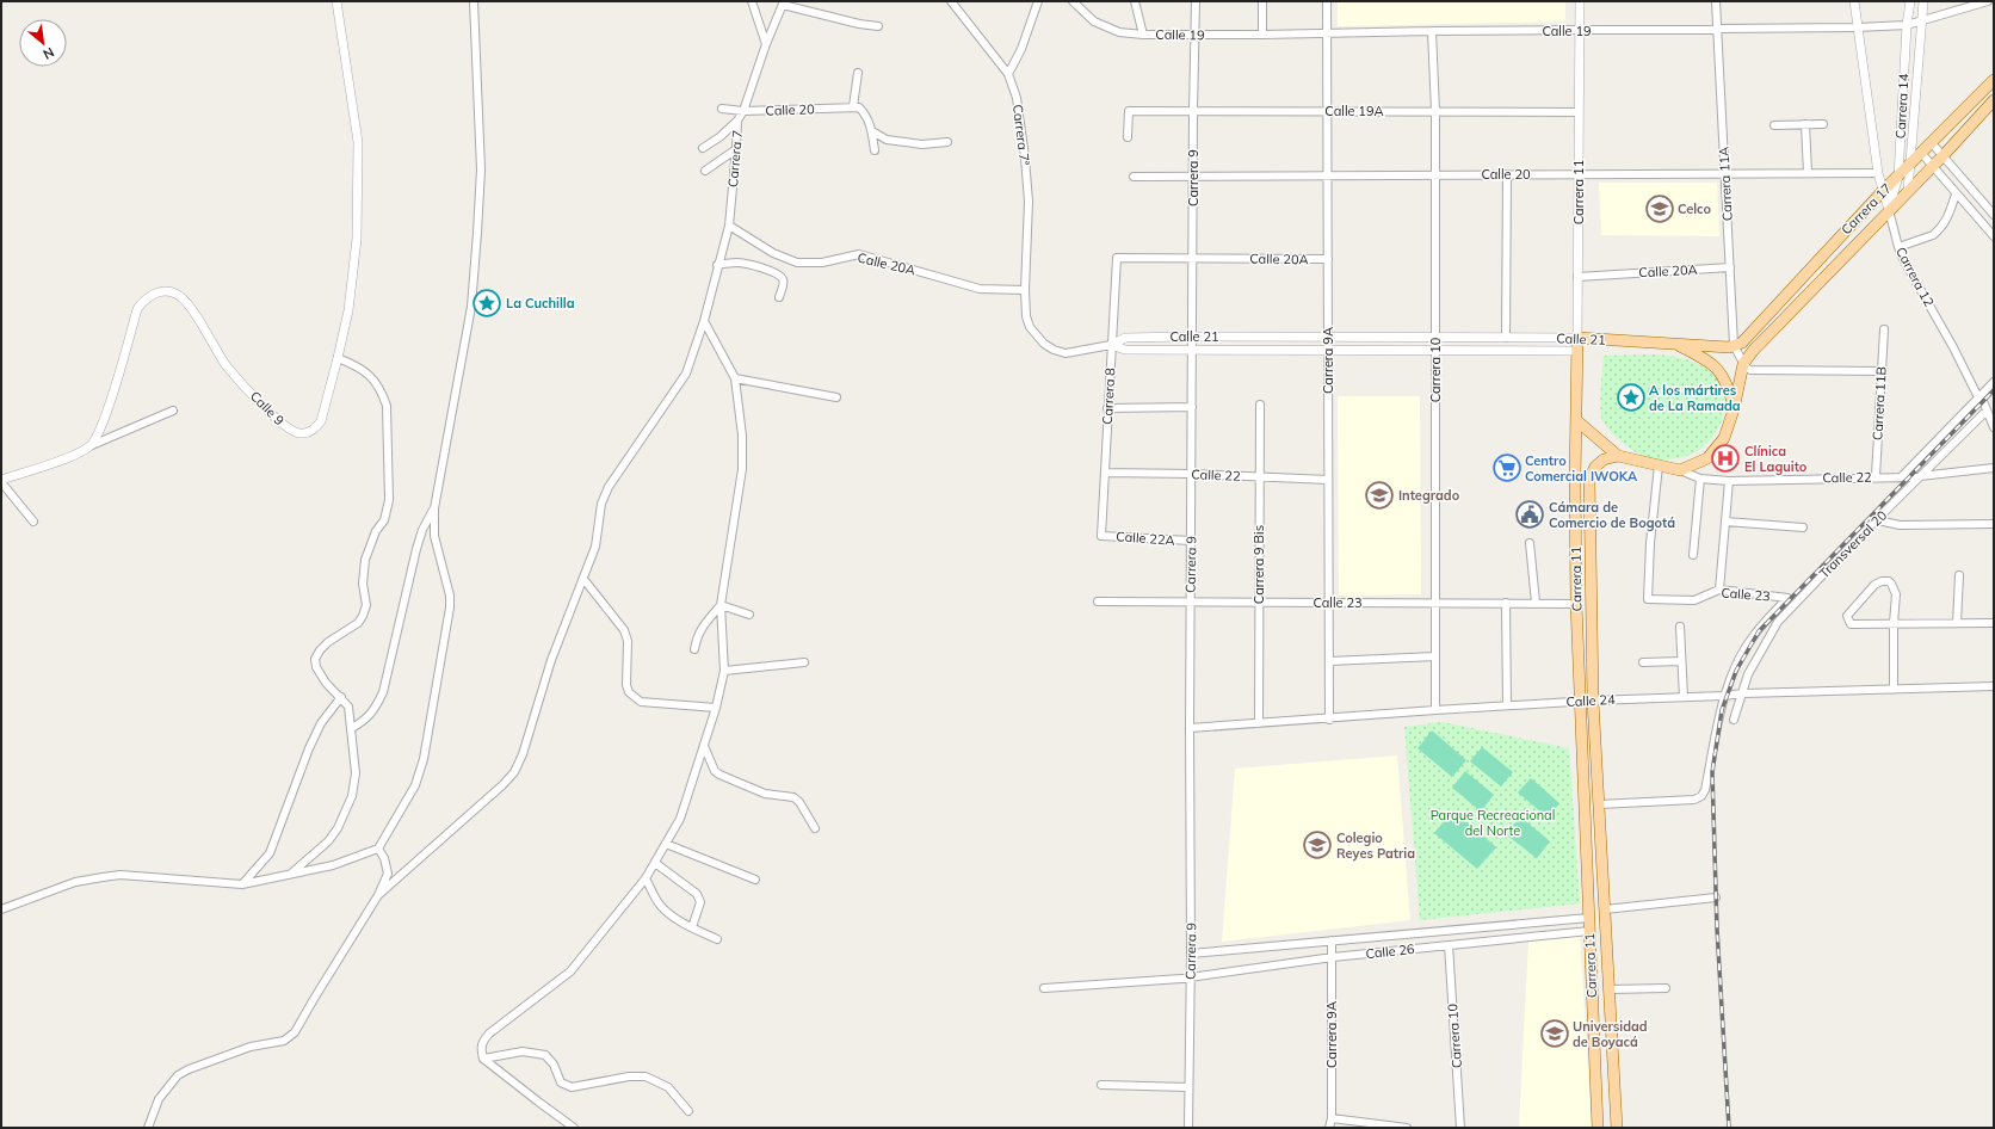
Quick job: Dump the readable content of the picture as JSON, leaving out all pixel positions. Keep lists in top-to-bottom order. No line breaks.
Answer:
{"streets":{"main road":["Carrera 11","Carrera 17","Calle 21","Calle 22"],"street":["Calle 19","Carrera 14","Calle 20","Calle 19A","Carrera 7ª","Carrera 7","Carrera 9","Carrera 11A","Calle 20A","Carrera 12","Carrera 9A","Carrera 10","Carrera 8","Carrera 11B","Calle 9","Calle 22A","Transversal 20","Carrera 9 Bis","Calle 23","Calle 24","Calle 26"]},"crossings":[["Calle 19","Carrera 14"],["Calle 19","Carrera 9"],["Calle 19","Carrera 11A"],["Calle 19","Carrera 11"],["Calle 19","Carrera 12"],["Calle 19","Carrera 9A"],["Calle 19","Carrera 10"],["Carrera 14","Carrera 17"],["Carrera 14","Carrera 12"],["Calle 20","Carrera 7"],["Calle 20","Carrera 9"],["Calle 20","Carrera 11A"],["Calle 20","Carrera 11"],["Calle 20","Carrera 12"],["Calle 20","Carrera 9A"],["Calle 20","Carrera 10"],["Calle 19A","Carrera 9"],["Calle 19A","Carrera 11"],["Calle 19A","Carrera 9A"],["Calle 19A","Carrera 10"],["Carrera 7ª","Calle 20A"],["Carrera 7ª","Calle 21"],["Carrera 7ª","Carrera 8"],["Carrera 7","Calle 20A"],["Carrera 9","Calle 20A"],["Carrera 9","Calle 21"],["Carrera 9","Calle 22"],["Carrera 9","Calle 22A"],["Carrera 9","Calle 23"],["Carrera 9","Calle 24"],["Carrera 9","Calle 26"],["Carrera 11A","Carrera 17"],["Carrera 11A","Calle 20A"],["Carrera 11A","Calle 21"],["Carrera 11","Calle 20A"],["Carrera 11","Calle 21"],["Carrera 11","Calle 22"],["Carrera 11","Calle 23"],["Carrera 11","Calle 24"],["Carrera 11","Calle 26"],["Carrera 17","Carrera 12"],["Carrera 17","Calle 21"],["Calle 20A","Carrera 9A"],["Calle 20A","Carrera 8"],["Carrera 12","Transversal 20"],["Calle 21","Carrera 9A"],["Calle 21","Carrera 10"],["Calle 21","Carrera 8"],["Calle 21","Calle 22"],["Calle 21","Calle 23"],["Carrera 9A","Calle 22"],["Carrera 9A","Calle 23"],["Carrera 9A","Calle 24"],["Carrera 9A","Calle 26"],["Carrera 10","Calle 23"],["Carrera 10","Calle 24"],["Carrera 10","Calle 26"],["Carrera 8","Calle 22"],["Carrera 8","Calle 22A"],["Carrera 11B","Calle 22"],["Calle 22","Transversal 20"],["Calle 22","Carrera 9 Bis"],["Calle 22","Calle 23"],["Transversal 20","Calle 24"],["Carrera 9 Bis","Calle 23"],["Carrera 9 Bis","Calle 24"],["Calle 23","Calle 24"]],"parks":["Parque Recreacional del Norte"],"places":{"school or university":["Celco","Integrado","Colegio Reyes Patria","Universidad de Boyacá"],"place":["La Cuchilla","A los mártires de La Ramada"],"hospital":["Clínica El Laguito"],"supermarket":["Centro Comercial IWOKA"],"public building":["Cámara de Comercio de Bogotá"]},"north":"bottom right"}
